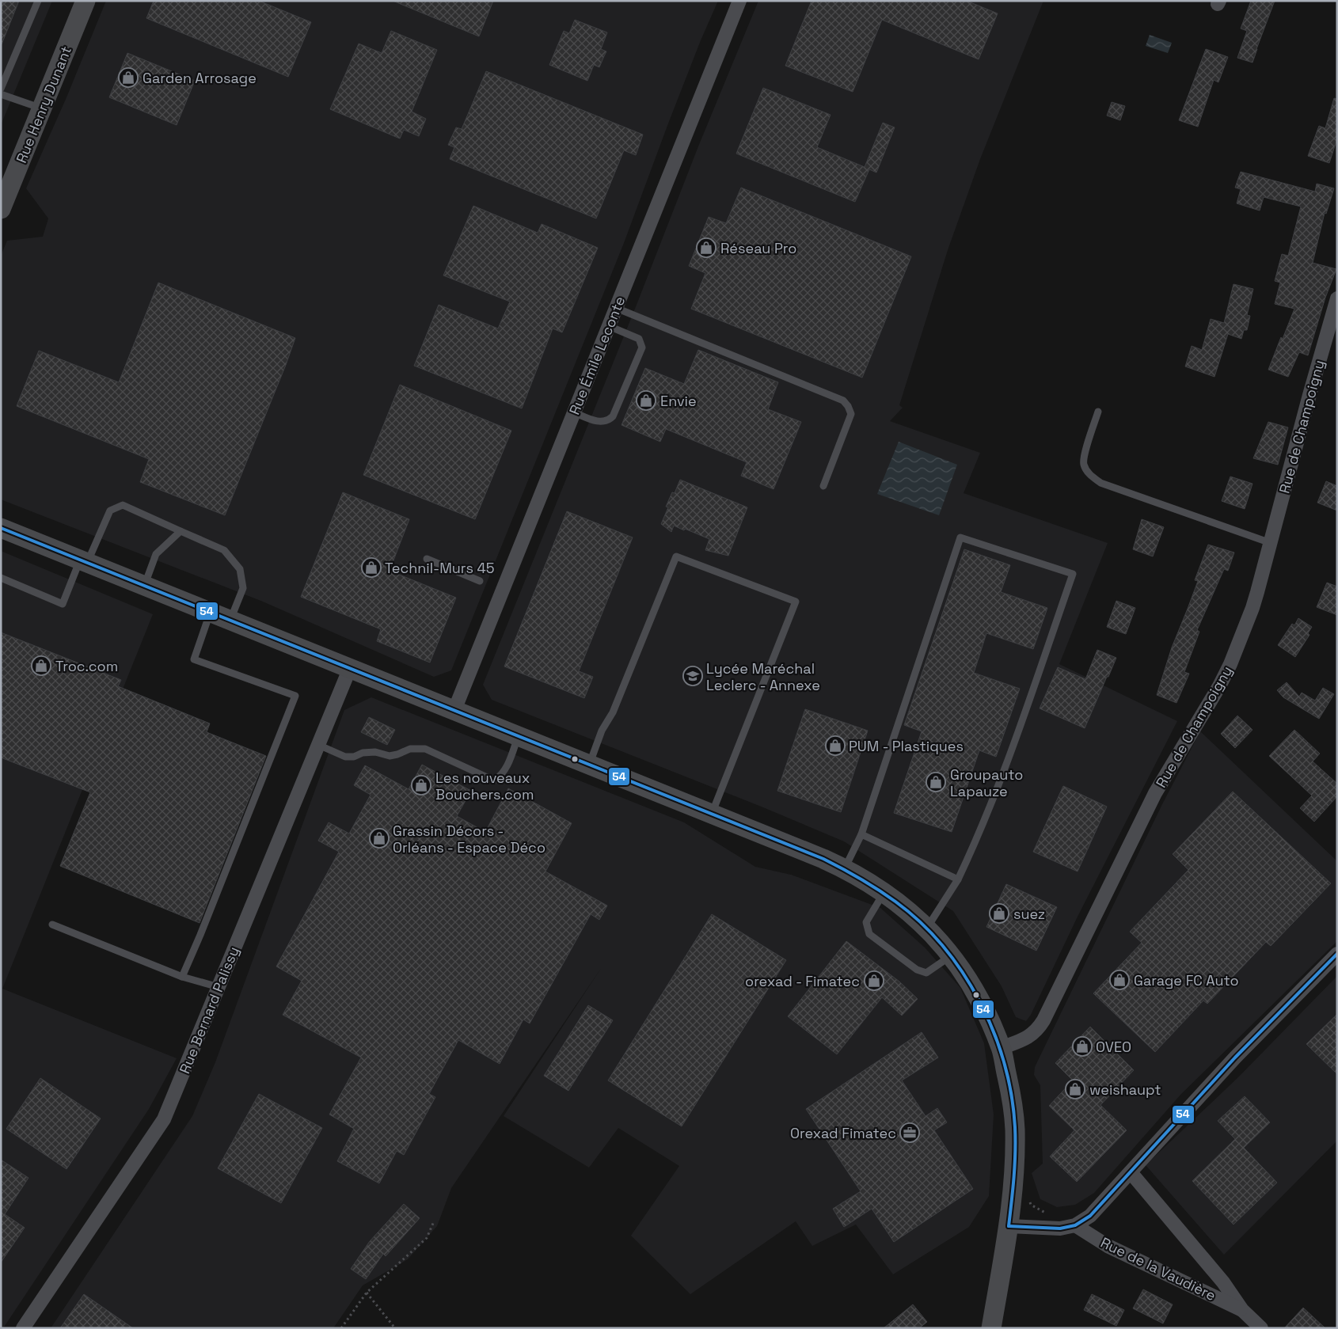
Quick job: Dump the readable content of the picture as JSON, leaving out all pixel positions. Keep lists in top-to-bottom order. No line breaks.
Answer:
{"streets":{"street":["Rue Henry Dunant","Rue Émile Leconte","Rue de Champoigny","Rue Bernard Palissy","Rue de la Vaudière"]},"places":{"shop":["Garden Arrosage","Réseau Pro","Envie","TechniI-Murs 45","Troc.com","PUM - Plastiques","Groupauto Lapauze","Les nouveaux Bouchers.com","Grassin Décors - Orléans - Espace Déco","suez","Garage FC Auto","orexad - Fimatec","OVEO","weishaupt"],"school or university":["Lycée Maréchal Leclerc - Annexe"],"office":["Orexad Fimatec"]},"lines":["transit line 54"]}
